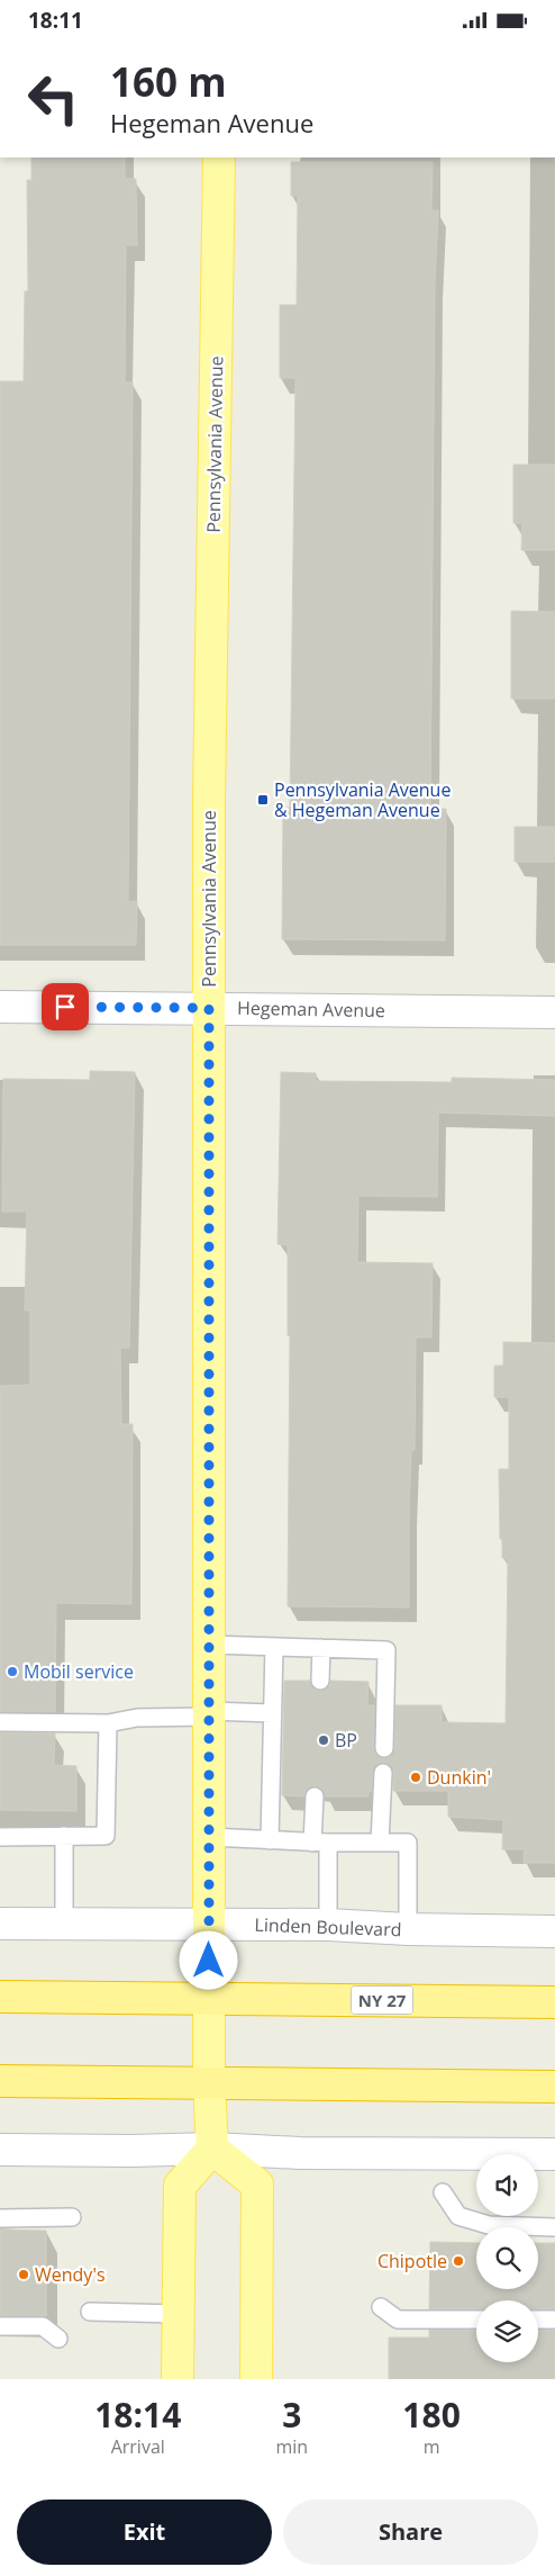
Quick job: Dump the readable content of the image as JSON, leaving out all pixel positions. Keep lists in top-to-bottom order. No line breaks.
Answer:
{"streets":{"highway":["NY 27"],"main road":["Pennsylvania Avenue"],"street":["Hegeman Avenue","Linden Boulevard"]},"crossings":[["Pennsylvania Avenue","Hegeman Avenue"],["Pennsylvania Avenue","Linden Boulevard"],["Pennsylvania Avenue","NY 27"]],"places":{"transit":["Pennsylvania Avenue & Hegeman Avenue"],"other":["Mobil service","BP","Dunkin'","Chipotle","Wendy's"]},"page":{"status":"18:11","turn":["160 m","Hegeman Avenue"],"eta":["18:14","Arrival","3","min","180","m"],"buttons":["Exit","Share"]}}
